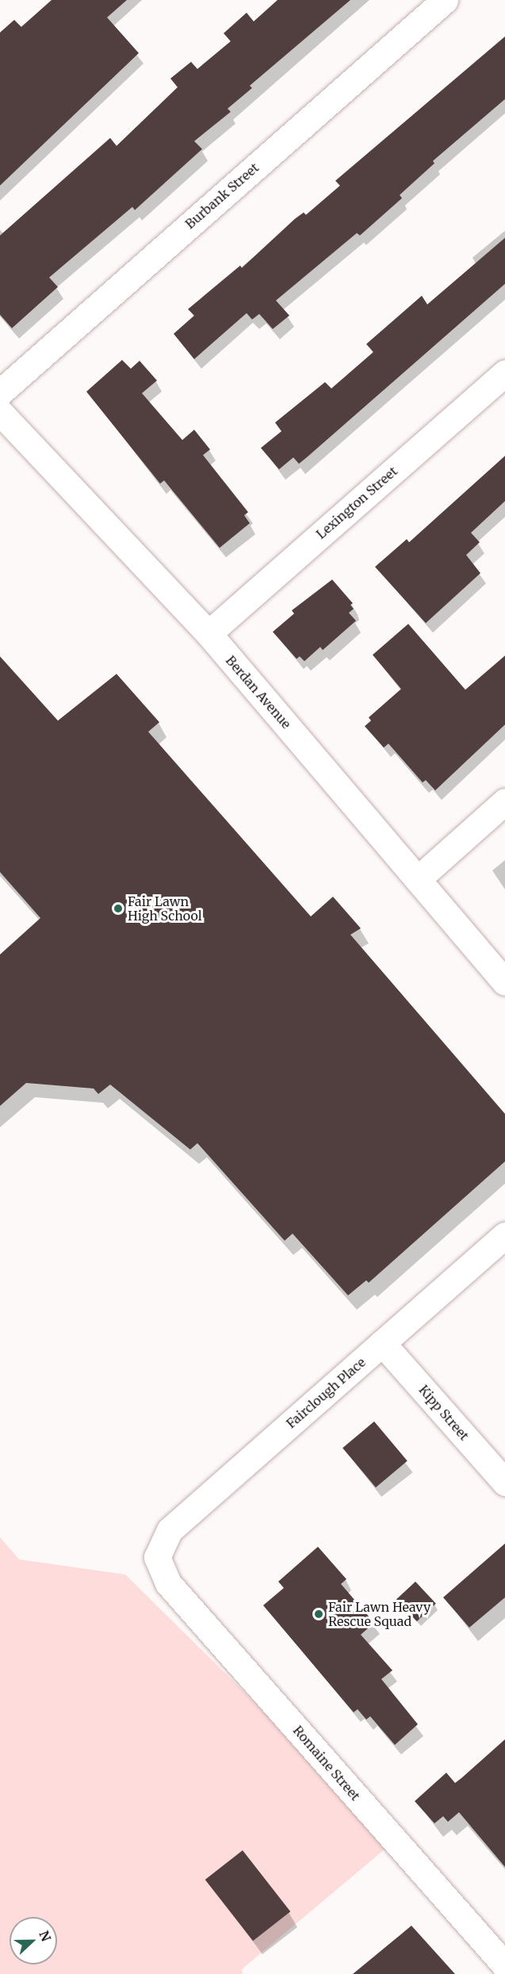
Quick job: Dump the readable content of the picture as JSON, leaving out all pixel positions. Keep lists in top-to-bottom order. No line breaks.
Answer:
{"streets":{"street":["Burbank Street","Lexington Street","Berdan Avenue","Fairclough Place","Kipp Street","Romaine Street"]},"crossings":[["Lexington Street","Berdan Avenue"],["Fairclough Place","Kipp Street"],["Fairclough Place","Romaine Street"]],"places":["Fair Lawn High School","Fair Lawn Heavy Rescue Squad"],"north":"right"}
